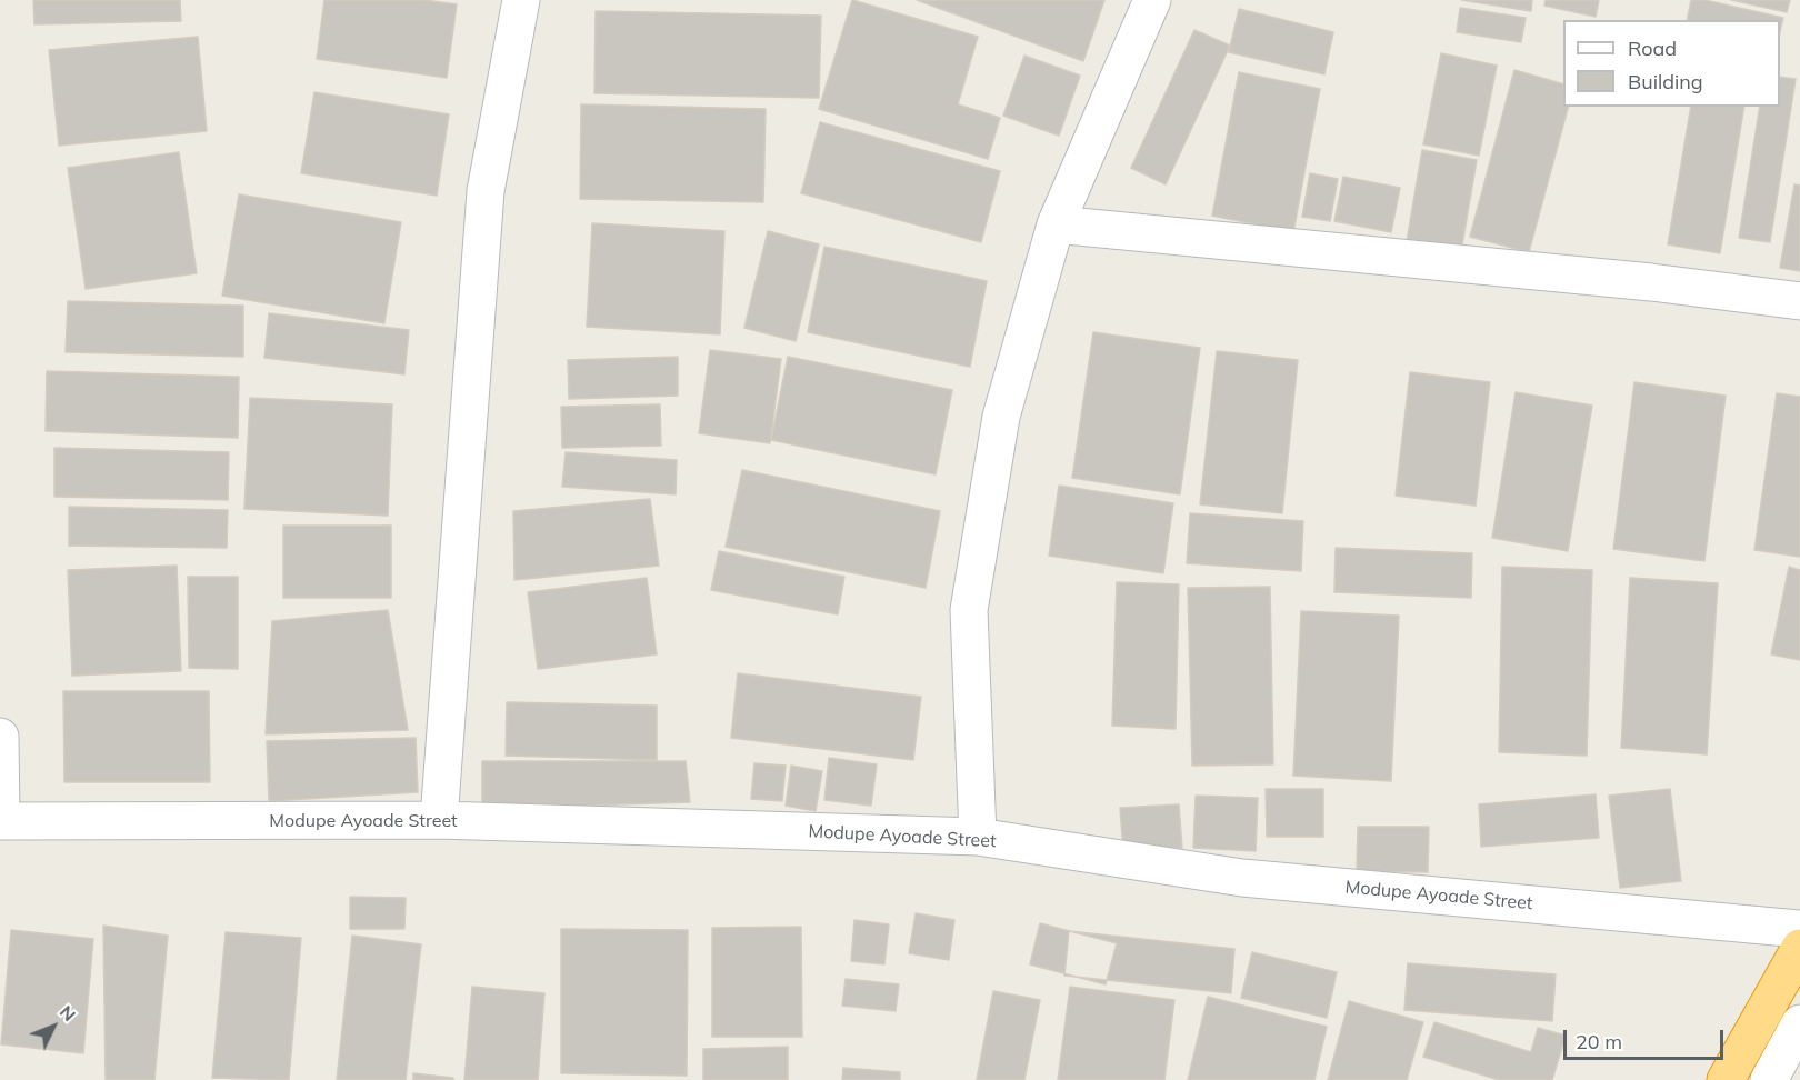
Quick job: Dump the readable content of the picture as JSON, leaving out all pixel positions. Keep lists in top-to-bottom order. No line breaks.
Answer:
{"streets":{"street":["Modupe Ayoade Street"]},"legend":["Road","Building"],"scale_bar":"20 m","north":"top right"}
